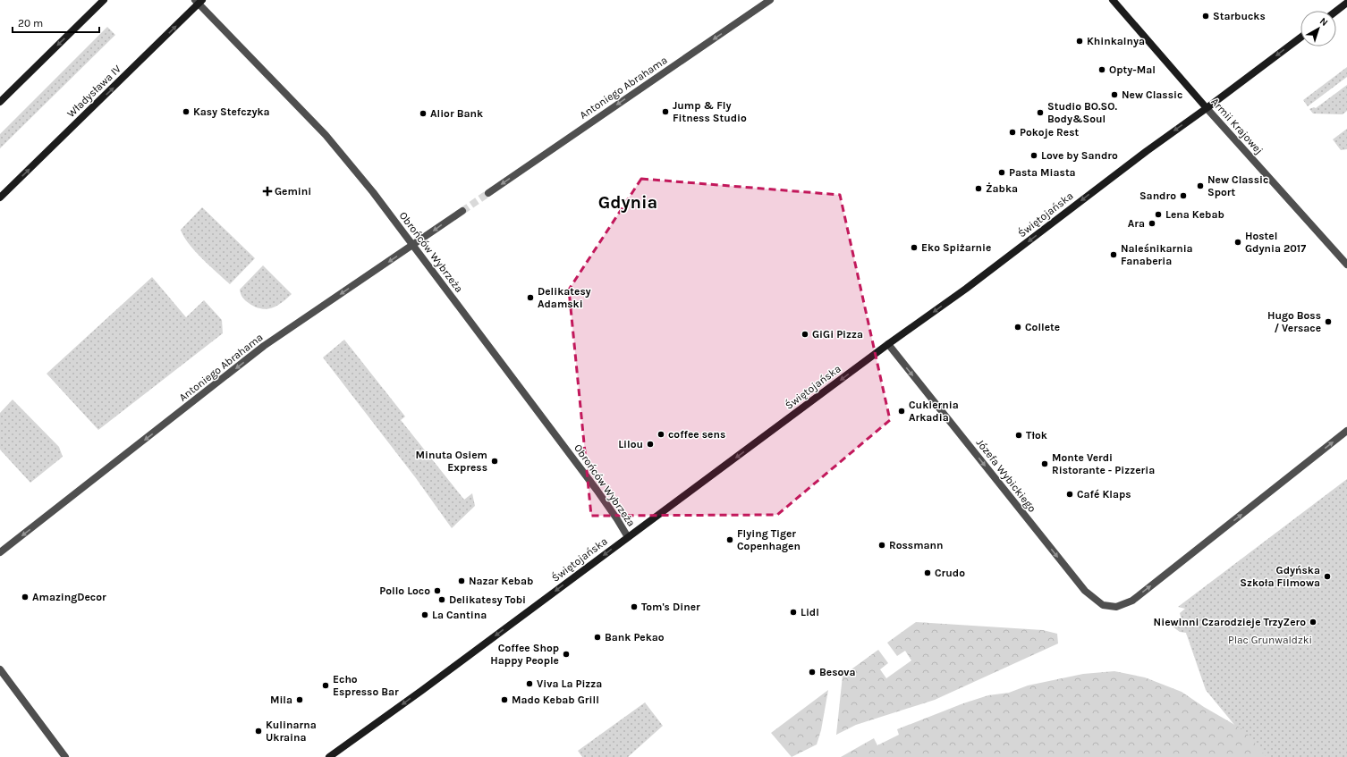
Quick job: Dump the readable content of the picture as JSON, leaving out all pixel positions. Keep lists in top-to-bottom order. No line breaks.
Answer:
{"streets":{"street":["Antoniego Abrahama","Władysława IV","Armii Krajowej","Świętojańska","Obrońców Wybrzeża","Józefa Wybickiego"]},"crossings":[["Antoniego Abrahama","Obrońców Wybrzeża"],["Władysława IV","Obrońców Wybrzeża"],["Armii Krajowej","Świętojańska"],["Świętojańska","Obrońców Wybrzeża"],["Świętojańska","Józefa Wybickiego"]],"one_way":["Antoniego Abrahama","Władysława IV","Świętojańska"],"districts":["Gdynia"],"parks":["Plac Grunwaldzki"],"places":{"other":["Starbucks","Khinkalnya","Opty-Mal","New Classic","Kasy Stefczyka","Jump & Fly Fitness Studio","Studio BO.SO. Body&Soul","Alior Bank","Pokoje Rest","Love by Sandro","Pasta Miasta","New Classic Sport","Żabka","Sandro","Lena Kebab","Ara","Hostel Gdynia 2017","Eko Spiżarnie","Naleśnikarnia Fanaberia","Delikatesy Adamski","Hugo Boss / Versace","Collete","GiGi Pizza","Cukiernia Arkadia","coffee sens","Tłok","Lilou","Minuta Osiem Express","Monte Verdi Ristorante - Pizzeria","Café Klaps","Flying Tiger Copenhagen","Rossmann","Crudo","Gdyńska Szkoła Filmowa","Nazar Kebab","Pollo Loco","AmazingDecor","Delikatesy Tobi","Tom's Diner","Lidl","La Cantina","Niewinni Czarodzieje TrzyZero","Bank Pekao","Coffee Shop Happy People","Besova","Viva La Pizza","Echo Espresso Bar","Mila","Mado Kebab Grill","Kulinarna Ukraina"],"health":["Gemini"]},"scale_bar":"20 m","north":"top right"}
